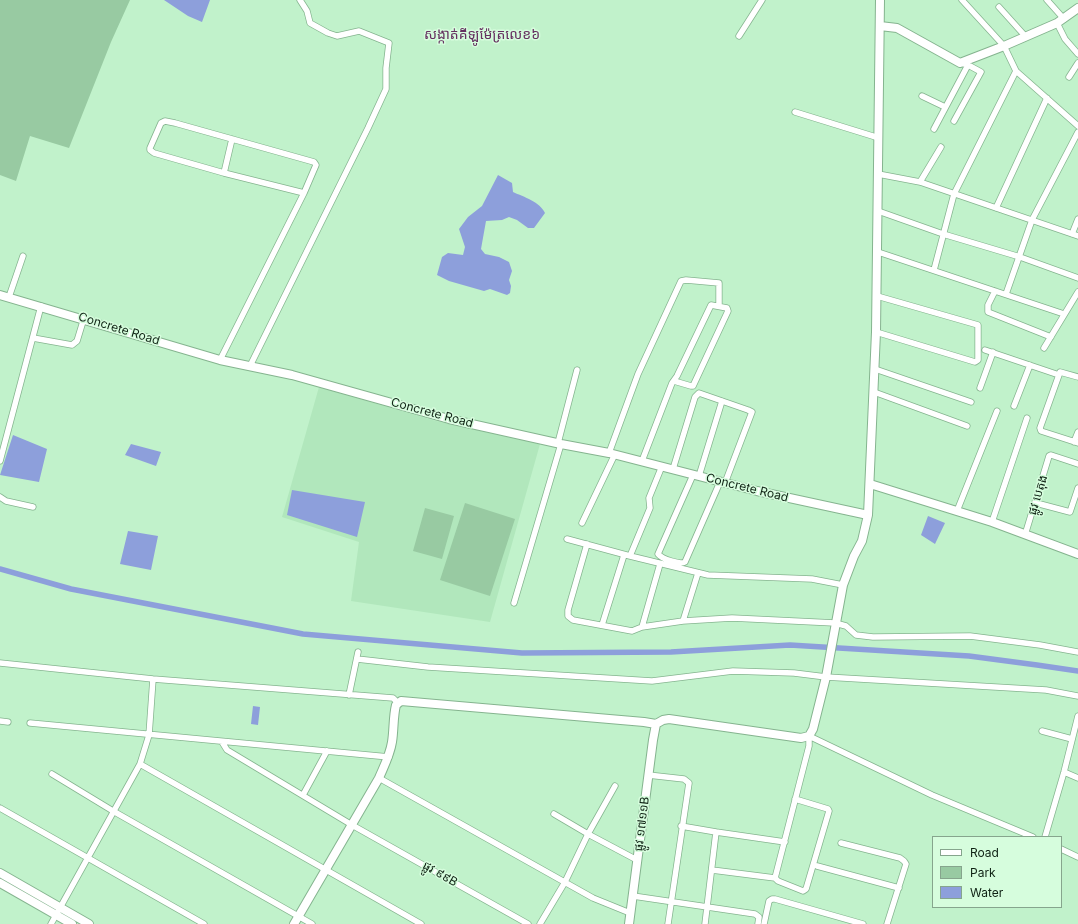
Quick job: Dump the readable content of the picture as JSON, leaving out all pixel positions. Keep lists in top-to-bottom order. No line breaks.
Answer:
{"streets":{"street":["Concrete Road","ផ្លូវ បេតុង","ផ្លូវ ១៧១១B","ផ្លូវ ៩៩B"]},"districts":["សង្កាត់គីឡូម៉ែត្រលេខ៦"],"legend":["Road","Park","Water"]}
